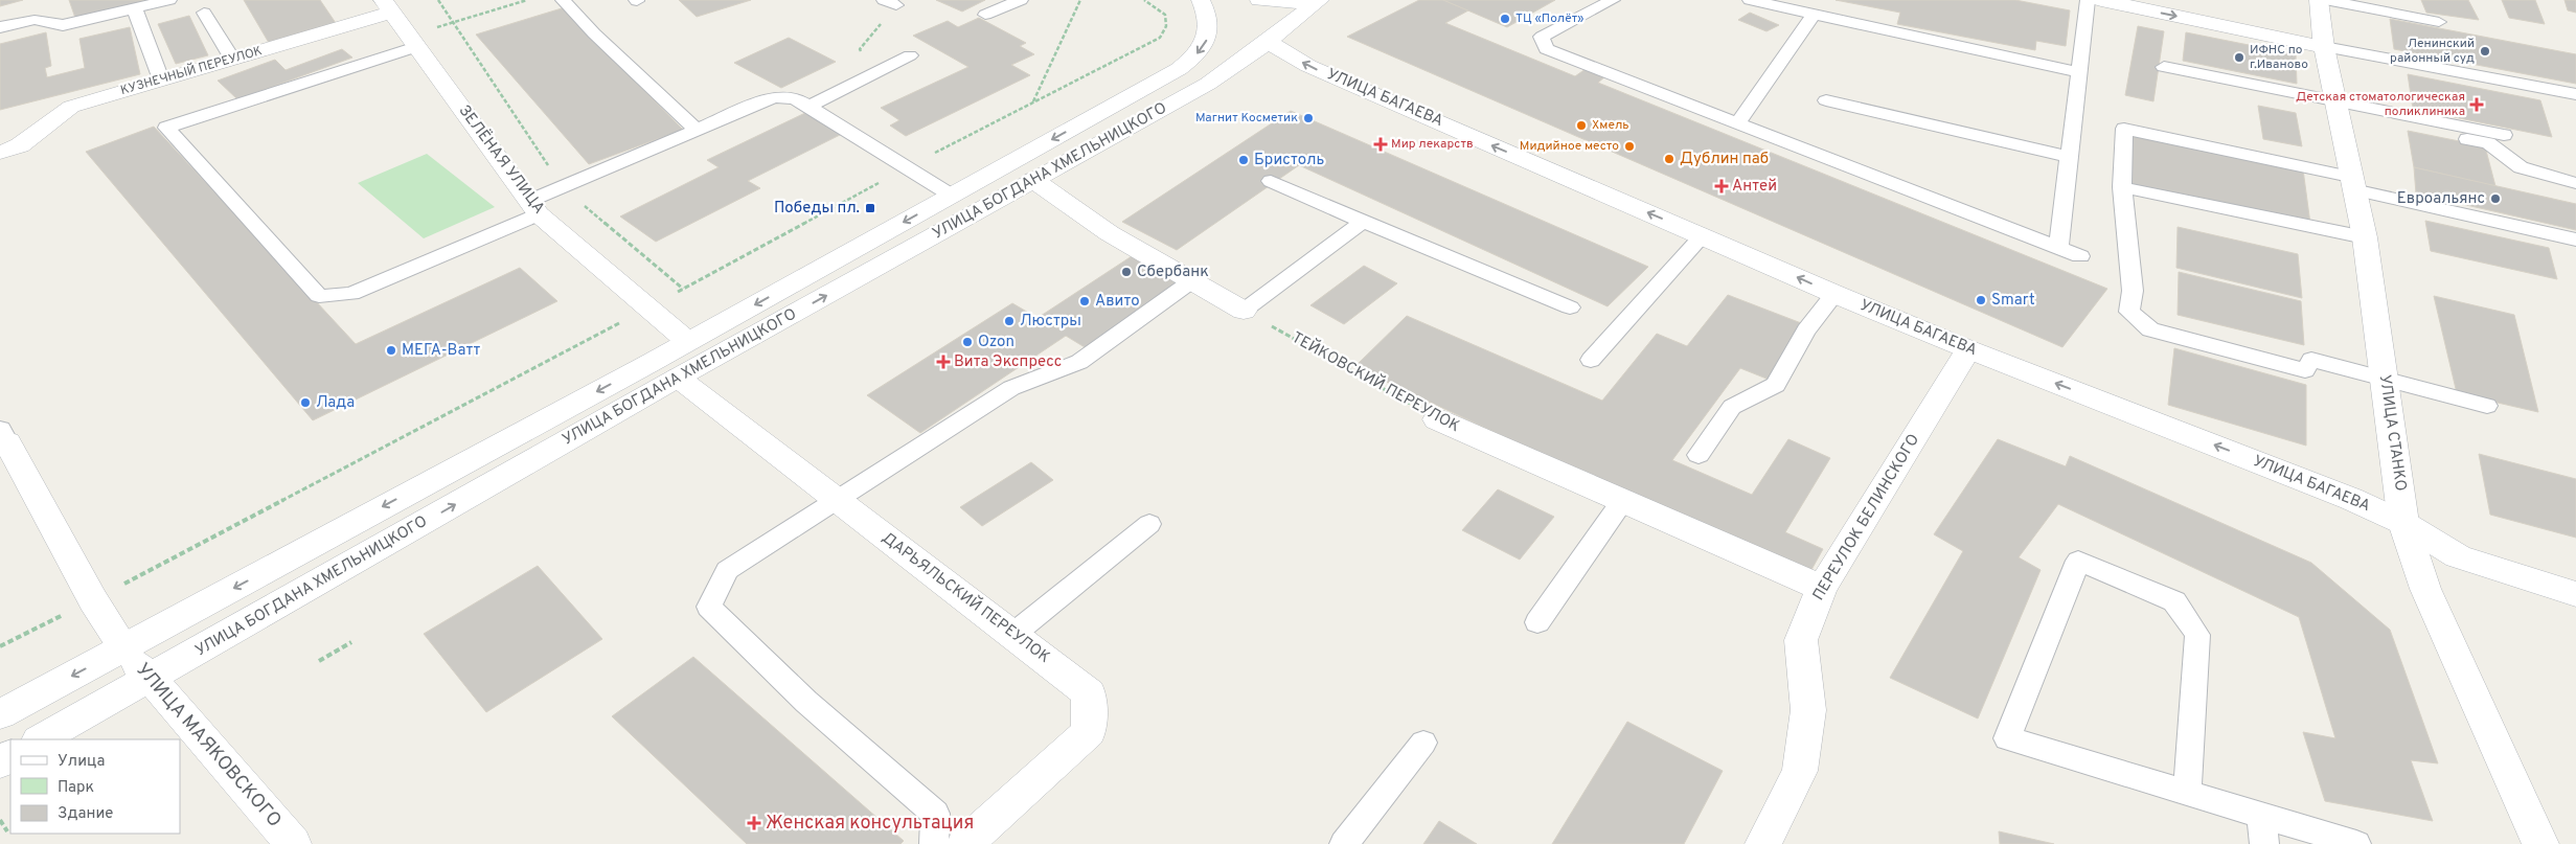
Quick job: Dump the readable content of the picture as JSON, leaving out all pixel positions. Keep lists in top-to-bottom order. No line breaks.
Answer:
{"streets":{"street":["КУЗНЕЧНЫЙ ПЕРЕУЛОК","УЛИЦА БАГАЕВА","ЗЕЛЁНАЯ УЛИЦА","УЛИЦА БОГДАНА ХМЕЛЬНИЦКОГО","ТЕЙКОВСКИЙ ПЕРЕУЛОК","УЛИЦА СТАНКО","ПЕРЕУЛОК БЕЛИНСКОГО","ДАРЬЯЛЬСКИЙ ПЕРЕУЛОК","УЛИЦА МАЯКОВСКОГО"]},"crossings":[["КУЗНЕЧНЫЙ ПЕРЕУЛОК","ЗЕЛЁНАЯ УЛИЦА"],["УЛИЦА БАГАЕВА","УЛИЦА БОГДАНА ХМЕЛЬНИЦКОГО"],["УЛИЦА БАГАЕВА","УЛИЦА СТАНКО"],["УЛИЦА БАГАЕВА","ПЕРЕУЛОК БЕЛИНСКОГО"],["ЗЕЛЁНАЯ УЛИЦА","УЛИЦА БОГДАНА ХМЕЛЬНИЦКОГО"],["УЛИЦА БОГДАНА ХМЕЛЬНИЦКОГО","ДАРЬЯЛЬСКИЙ ПЕРЕУЛОК"],["УЛИЦА БОГДАНА ХМЕЛЬНИЦКОГО","УЛИЦА МАЯКОВСКОГО"],["ТЕЙКОВСКИЙ ПЕРЕУЛОК","ПЕРЕУЛОК БЕЛИНСКОГО"]],"one_way":["УЛИЦА БАГАЕВА"],"places":{"other":["ТЦ «Полёт»","Ленинский районный суд","ИФНС по г.Иваново","Магнит Косметик","Хмель","Мидийное место","Дублин паб","Бристоль","Евроальянс","Сбербанк","Smart","Авито","Люстры","Ozon","МЕГА-Ватт","Лада"],"health":["Детская стоматологическая поликлиника","Мир лекарств","Антей","Вита Экспресс","Женская консультация"],"transit":["Победы пл."]},"legend":["Улица","Парк","Здание"]}
